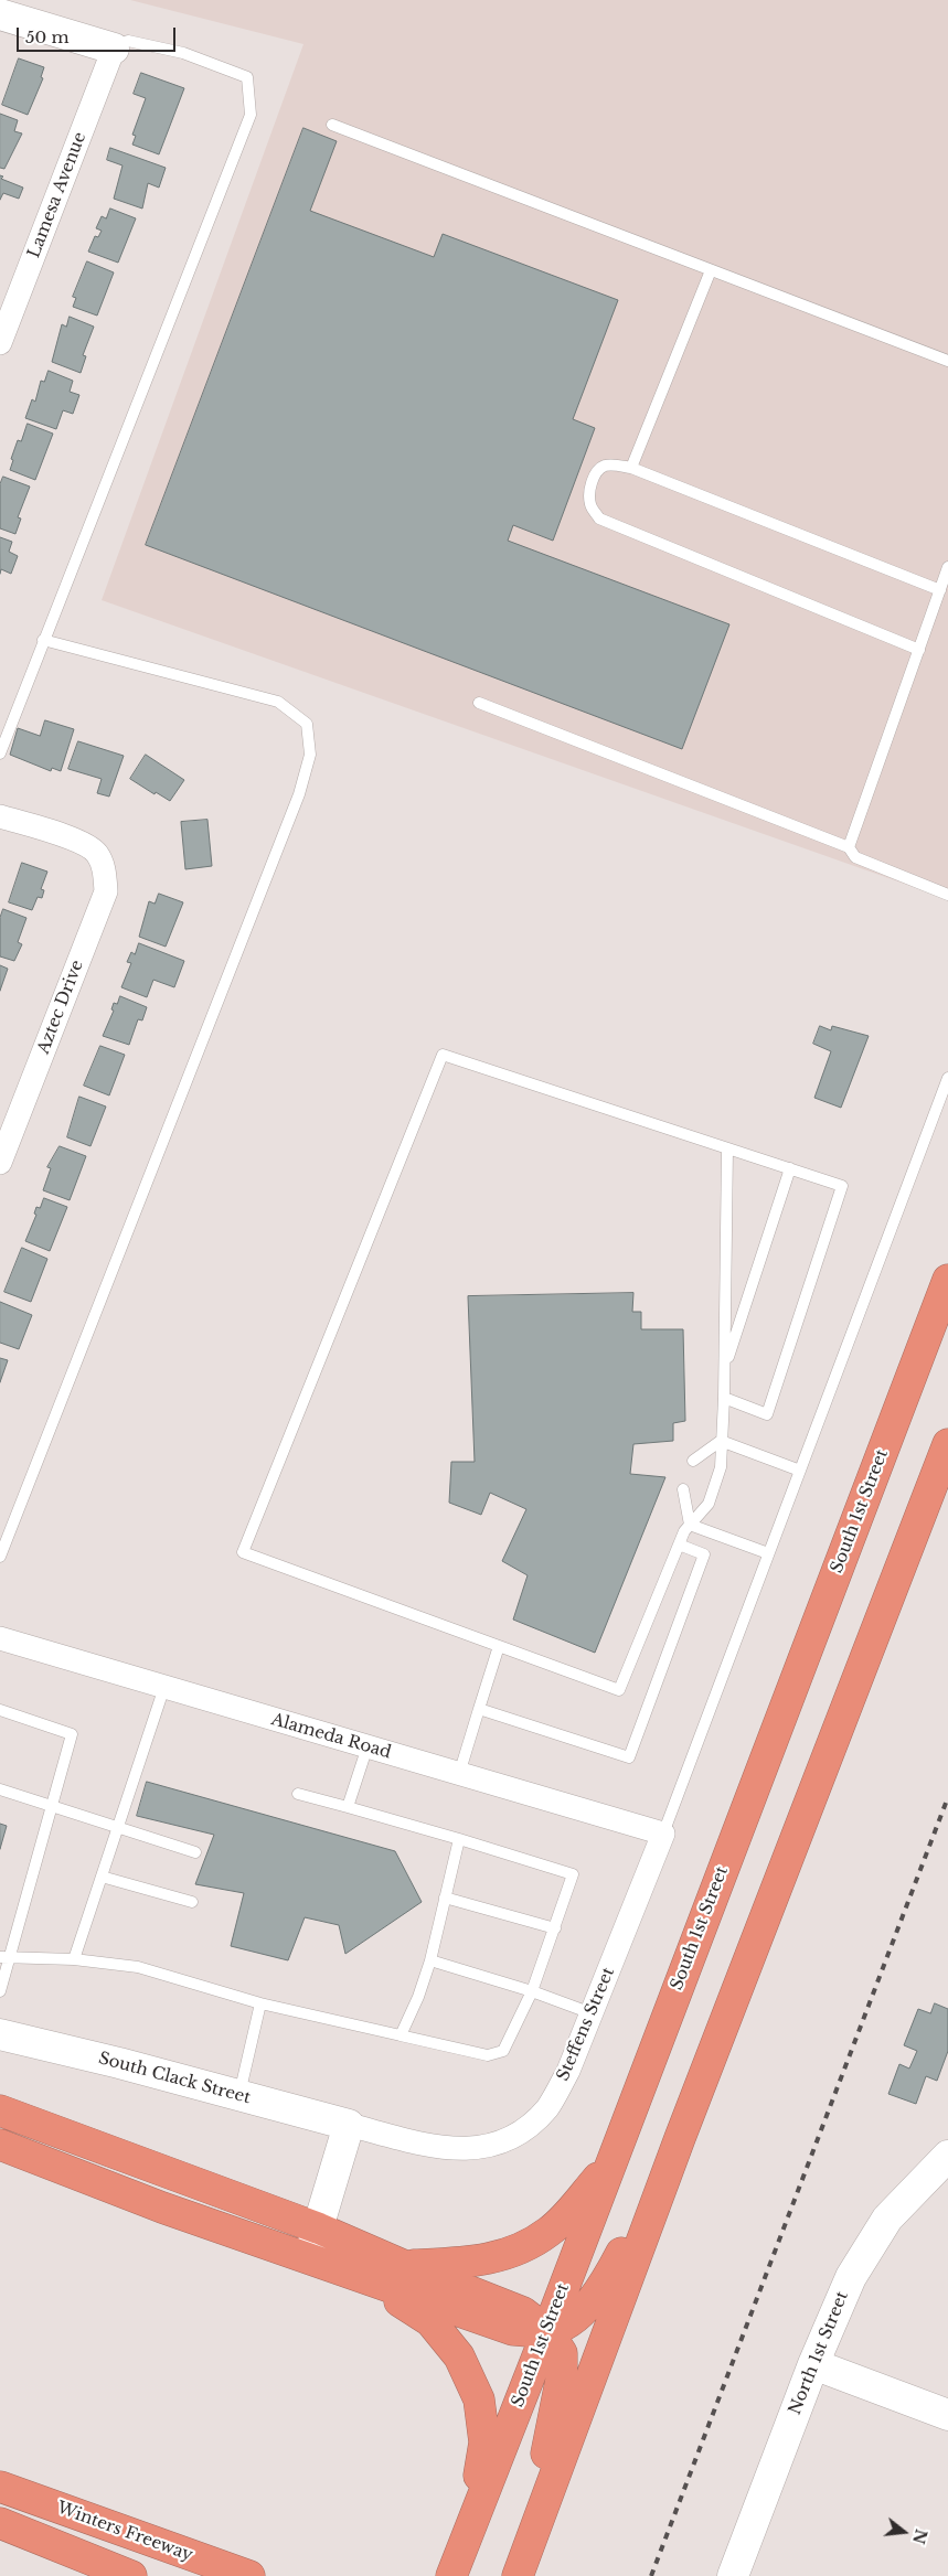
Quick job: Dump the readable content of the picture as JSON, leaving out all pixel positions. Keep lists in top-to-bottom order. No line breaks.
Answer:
{"streets":{"highway":["South 1st Street","Winters Freeway"],"main road":["South Clack Street","North 1st Street"],"street":["Lamesa Avenue","Aztec Drive","Alameda Road","Steffens Street"]},"crossings":[["Alameda Road","Steffens Street"],["Steffens Street","South Clack Street"]],"scale_bar":"50 m","north":"right"}
